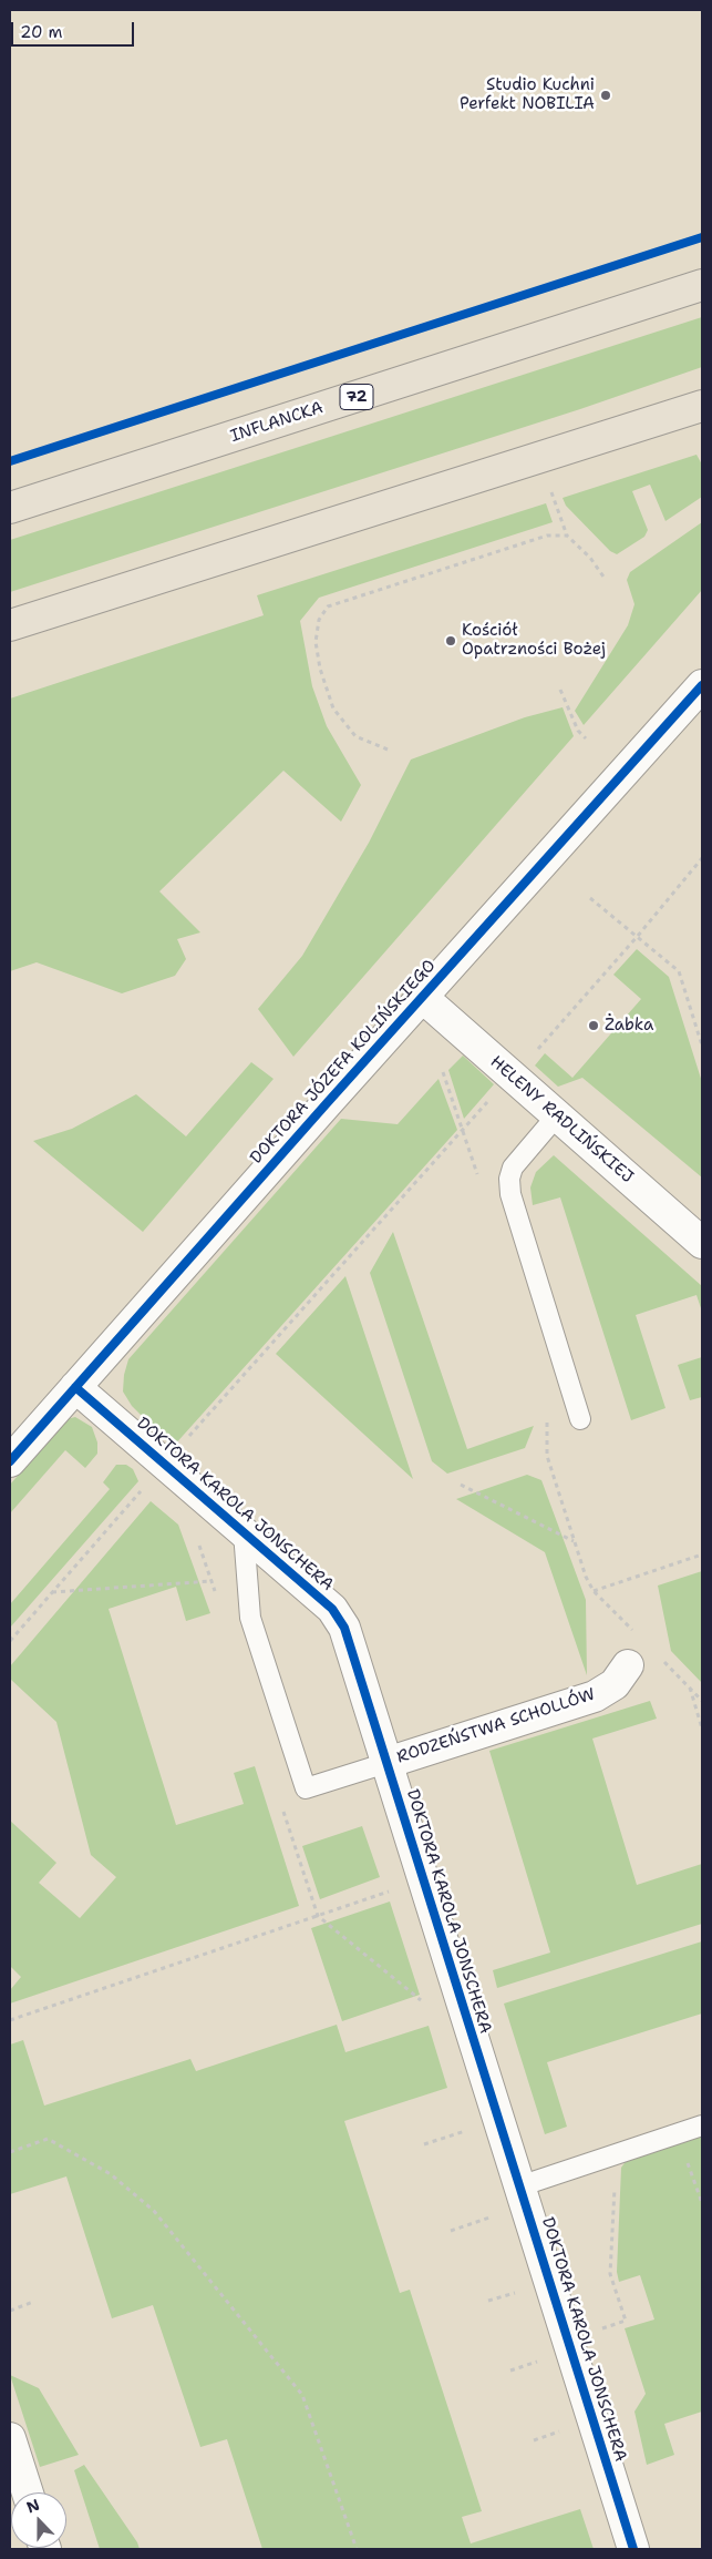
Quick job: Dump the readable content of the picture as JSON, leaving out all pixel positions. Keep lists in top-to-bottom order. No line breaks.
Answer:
{"streets":{"main road":["72","INFLANCKA"],"street":["DOKTORA JÓZEFA KOLIŃSKIEGO","HELENY RADLIŃSKIEJ","DOKTORA KAROLA JONSCHERA","RODZEŃSTWA SCHOLLÓW"]},"crossings":[["DOKTORA JÓZEFA KOLIŃSKIEGO","HELENY RADLIŃSKIEJ"],["DOKTORA JÓZEFA KOLIŃSKIEGO","DOKTORA KAROLA JONSCHERA"],["DOKTORA KAROLA JONSCHERA","RODZEŃSTWA SCHOLLÓW"]],"places":["Studio Kuchni Perfekt NOBILIA","Kościół Opatrzności Bożej","Żabka"],"scale_bar":"20 m","north":"top"}
